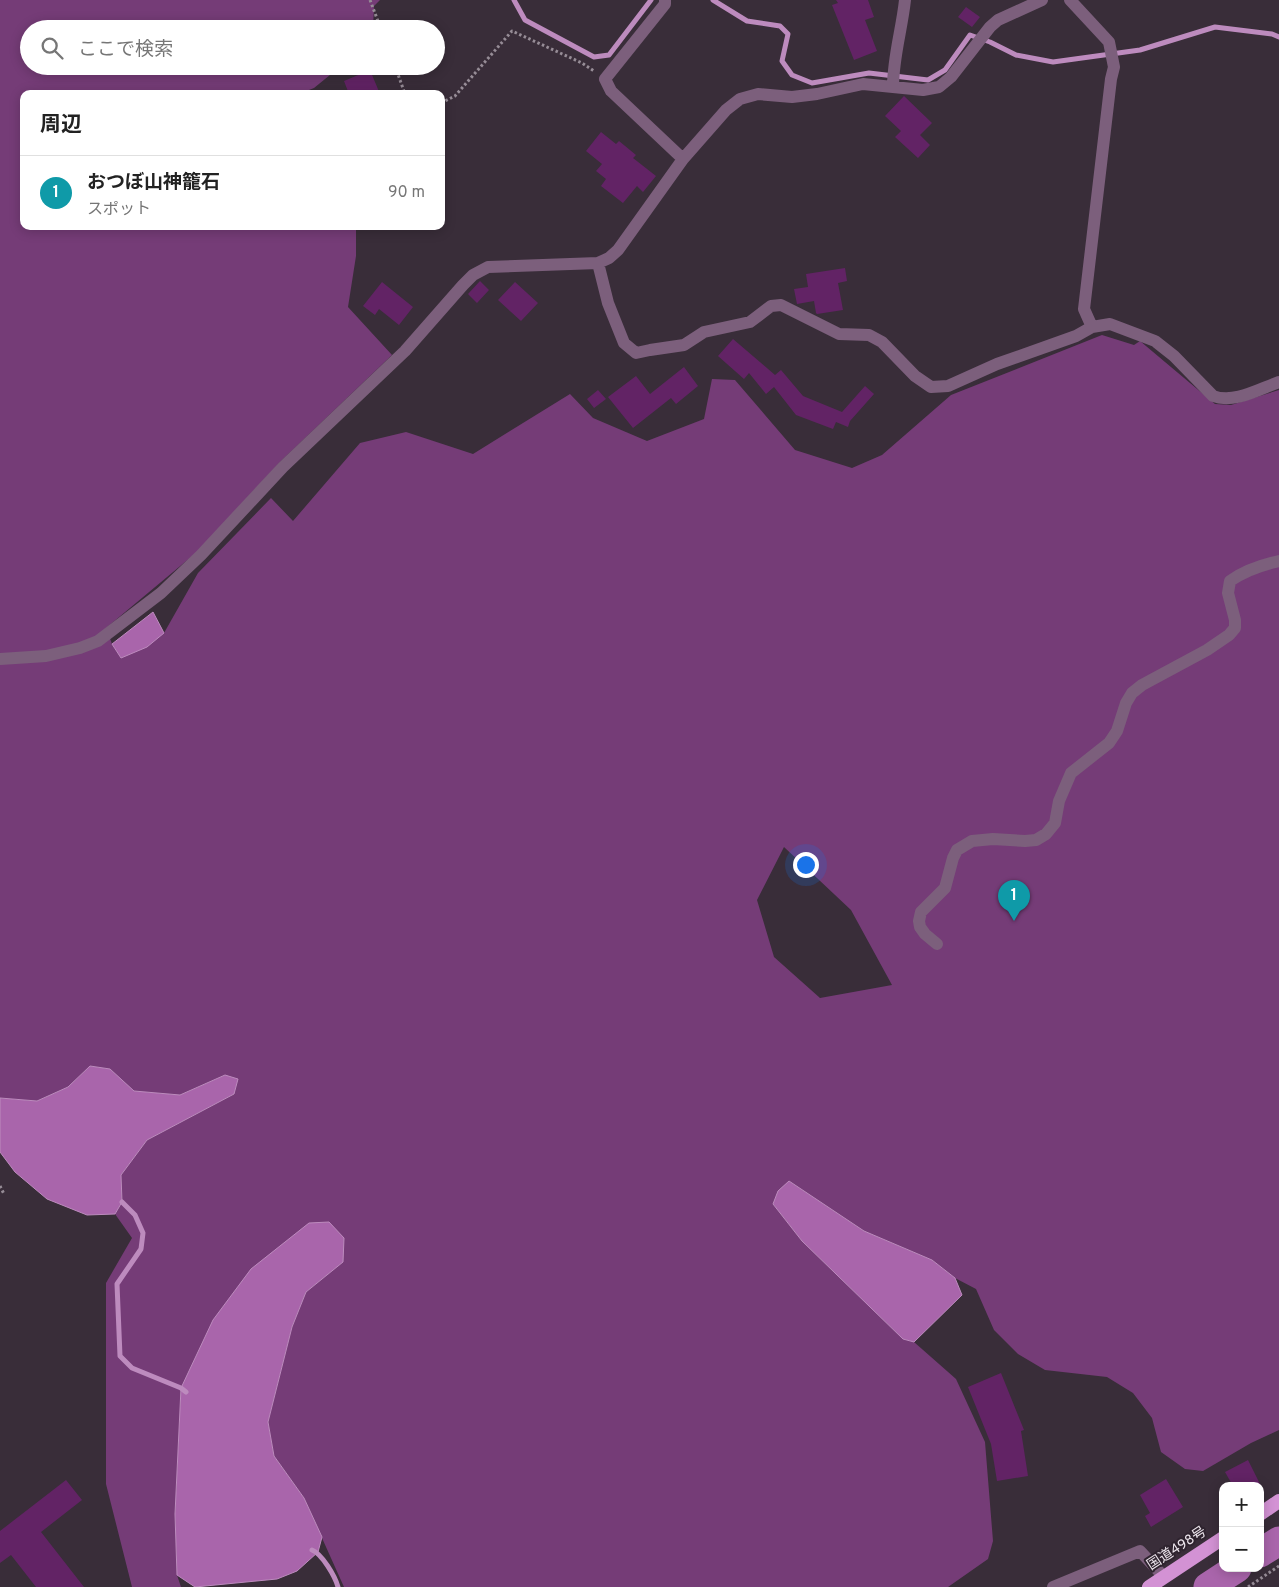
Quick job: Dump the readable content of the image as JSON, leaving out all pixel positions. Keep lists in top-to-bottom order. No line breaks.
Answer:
{"streets":{"highway":["国道498号"]},"page":{"search":"ここで検索","heading":"周辺","list":[{"mark":"1","name":"おつぼ山神籠石","note":"スポット","value":"90 m"}],"pins":"1","map_buttons":["+","−"]}}
